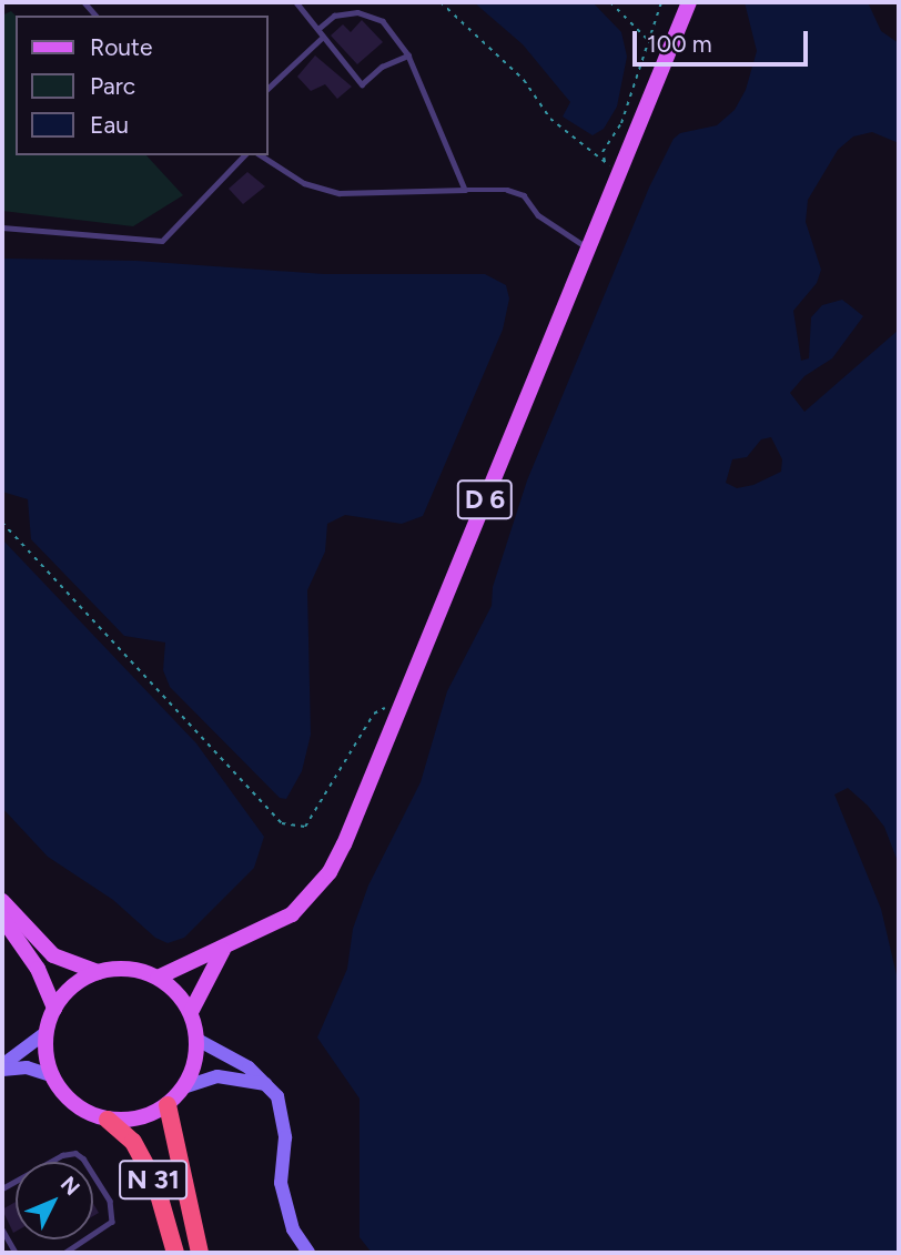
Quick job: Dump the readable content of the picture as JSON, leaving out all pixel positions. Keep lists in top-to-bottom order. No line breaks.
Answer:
{"streets":{"highway":["N 31"],"main road":["D 6"]},"crossings":[["D 6","N 31"]],"legend":["Route","Parc","Eau"],"scale_bar":"100 m","north":"top right"}
